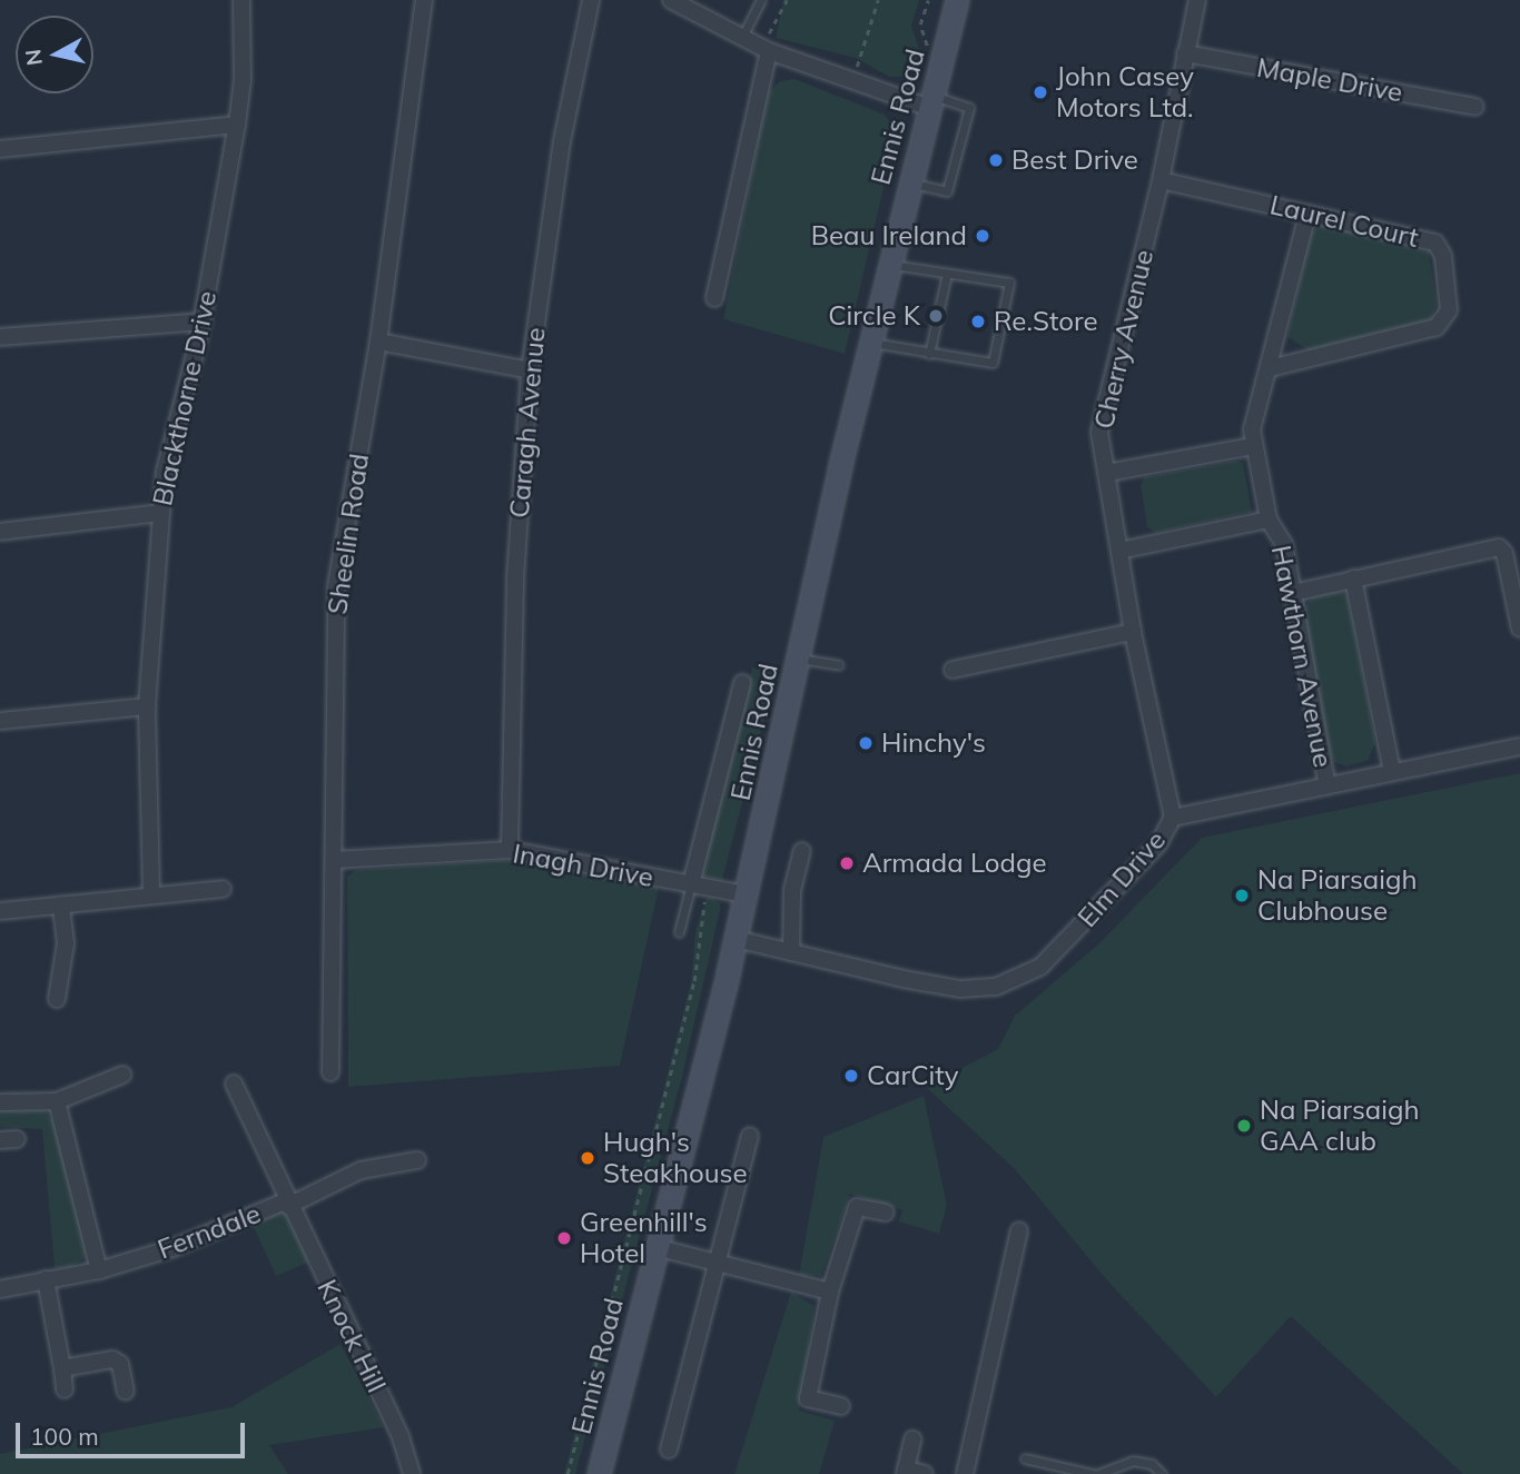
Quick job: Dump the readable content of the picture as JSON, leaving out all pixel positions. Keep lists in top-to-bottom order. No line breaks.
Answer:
{"streets":{"main road":["Ennis Road"],"street":["Maple Drive","Laurel Court","Cherry Avenue","Blackthorne Drive","Caragh Avenue","Sheelin Road","Hawthorn Avenue","Inagh Drive","Elm Drive","Ferndale","Knock Hill"]},"crossings":[["Maple Drive","Cherry Avenue"],["Ennis Road","Inagh Drive"],["Ennis Road","Elm Drive"],["Laurel Court","Cherry Avenue"],["Laurel Court","Hawthorn Avenue"],["Cherry Avenue","Elm Drive"],["Caragh Avenue","Inagh Drive"],["Sheelin Road","Inagh Drive"],["Hawthorn Avenue","Elm Drive"],["Ferndale","Knock Hill"]],"places":["John Casey Motors Ltd.","Best Drive","Beau Ireland","Circle K","Re.Store","Hinchy's","Armada Lodge","Na Piarsaigh Clubhouse","CarCity","Na Piarsaigh GAA club","Hugh's Steakhouse","Greenhill's Hotel"],"scale_bar":"100 m","north":"left"}
